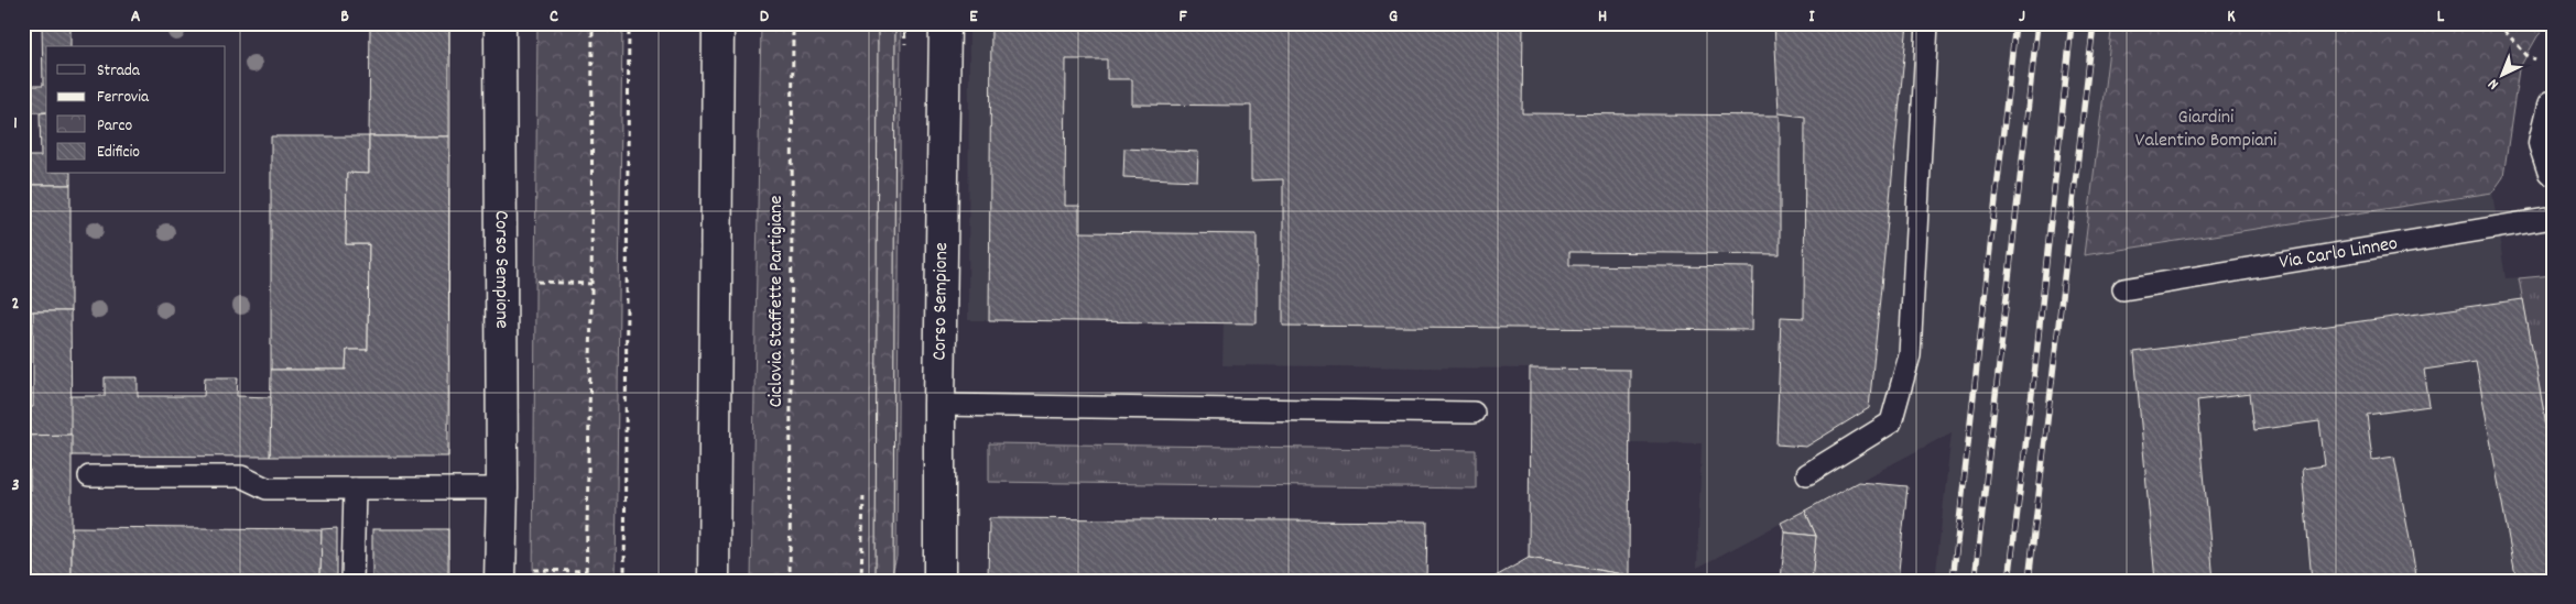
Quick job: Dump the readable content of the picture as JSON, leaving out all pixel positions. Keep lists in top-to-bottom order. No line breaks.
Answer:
{"streets":{"street":["Corso Sempione"],"lane":["Via Carlo Linneo"],"path":["Ciclovia Staffette Partigiane"]},"parks":["Giardini Valentino Bompiani"],"legend":["Strada","Ferrovia","Parco","Edificio"],"north":"bottom left","grid":{"columns":["A","B","C","D","E","F","G","H","I","J","K","L"],"rows":["1","2","3"]}}
